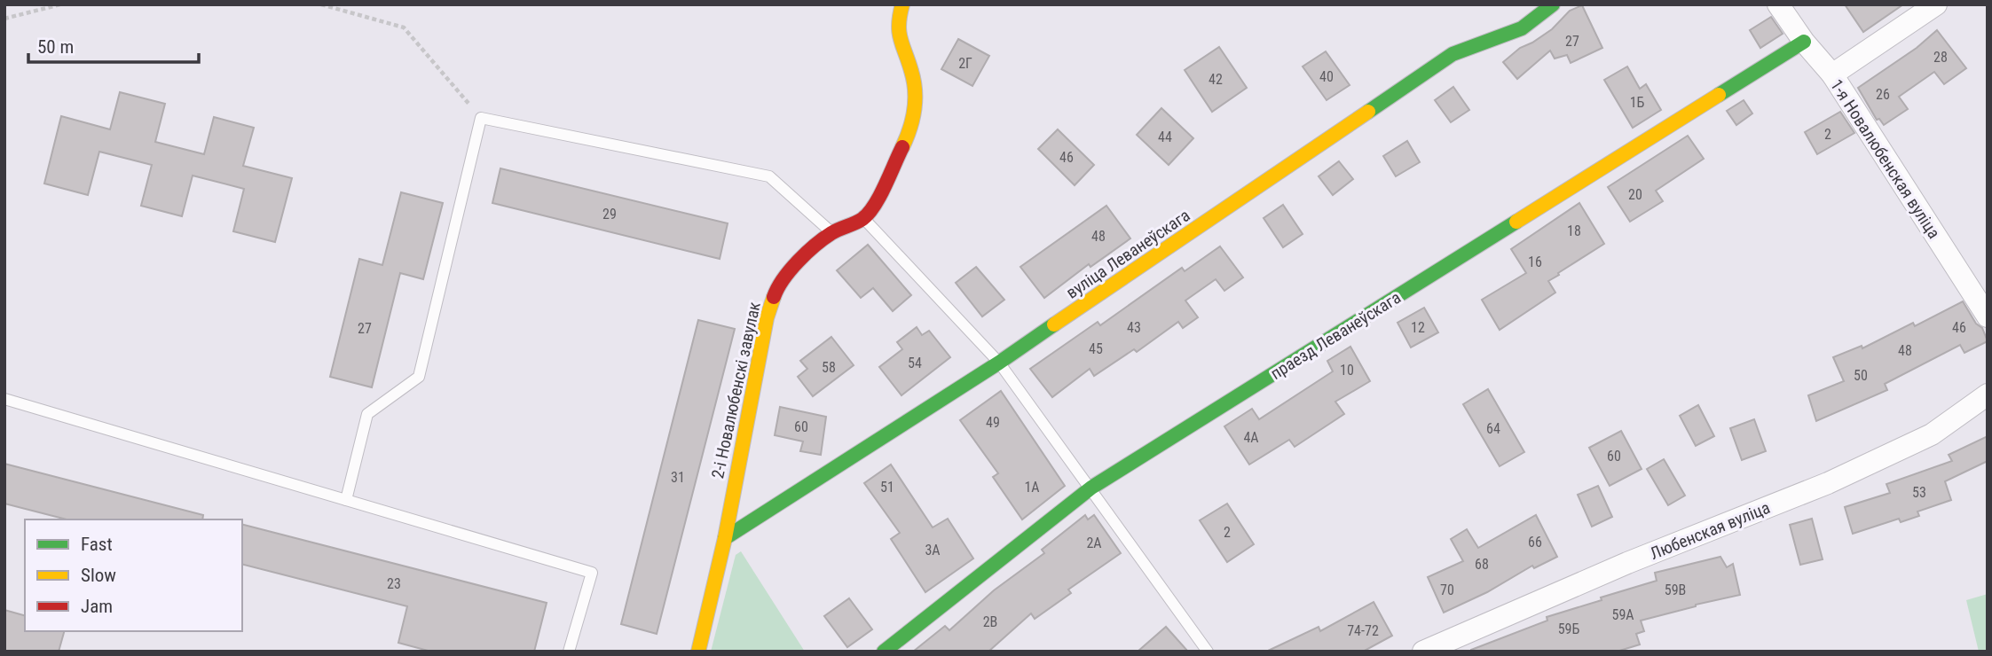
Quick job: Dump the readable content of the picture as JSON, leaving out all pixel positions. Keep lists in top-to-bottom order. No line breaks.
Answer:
{"streets":{"street":["1-я Новалюбенская вуліца","вуліца Леванеўскага","праезд Леванеўскага","2-і Новалюбенскі завулак","Любенская вуліца"]},"crossings":[["1-я Новалюбенская вуліца","праезд Леванеўскага"],["вуліца Леванеўскага","2-і Новалюбенскі завулак"]],"house_numbers":["27","28","2Г","40","42","26","1Б","2","44","46","20","29","18","48","16","43","12","46","27","45","48","54","58","10","50","49","60","64","4А","60","31","51","1А","53","2","66","2А","3А","68","23","70","59В","59А","2В","59Б","74-72"],"legend":["Fast","Slow","Jam"],"scale_bar":"50 m"}
